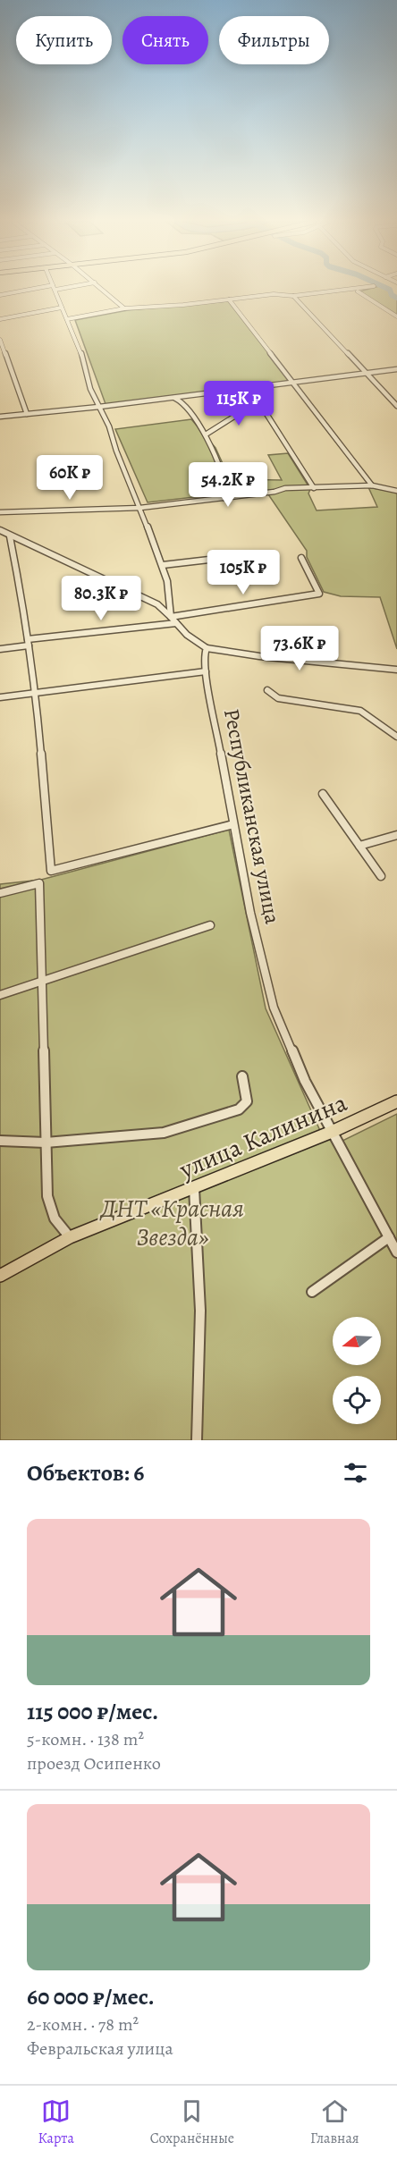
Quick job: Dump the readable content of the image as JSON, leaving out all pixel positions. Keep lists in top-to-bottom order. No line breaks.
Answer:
{"streets":{"main road":["улица Калинина"],"street":["Республиканская улица"]},"crossings":[["Республиканская улица","улица Калинина"]],"parks":["ДНТ «Красная Звезда»"],"north":"left","page":{"chip":["Купить","Снять","Фильтры"],"price":["115K ₽","60K ₽","54.2K ₽","105K ₽","80.3K ₽","73.6K ₽"],"heading":"Объектов: 6","list":[{"name":"115 000 ₽/мес.","note":"5-комн. · 138 m² · проезд Осипенко"},{"name":"60 000 ₽/мес.","note":"2-комн. · 78 m² · Февральская улица"}],"tabs":["Карта","Сохранённые","Главная"]}}
